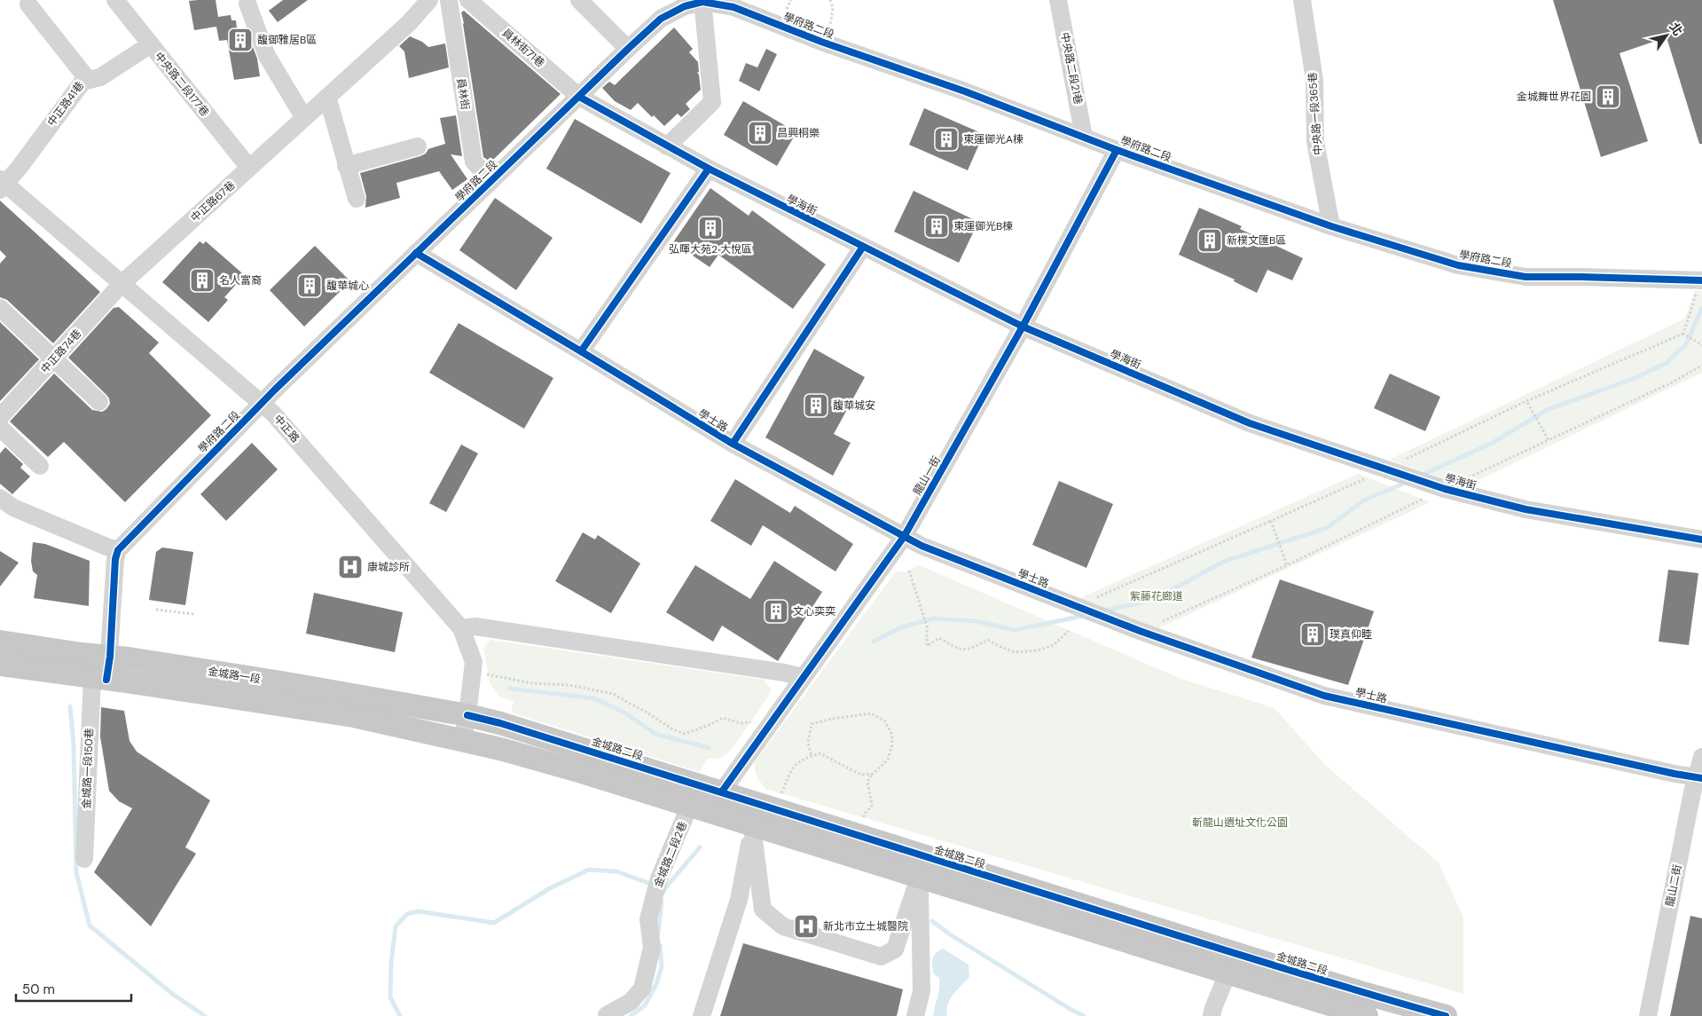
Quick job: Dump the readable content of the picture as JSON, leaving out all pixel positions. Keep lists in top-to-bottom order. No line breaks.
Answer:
{"streets":{"main road":["金城路一段","金城路二段"],"street":["學府路二段","員林街71巷","中央路二段21巷","中央路二段177巷","員林街","中正路41巷","中央路一段365巷","中正路67巷","學海街","中正路74巷","學士路","中正路","龍山一街","金城路一段150巷","金城路二段2巷","龍山二街"]},"crossings":[["學府路二段","員林街71巷"],["學府路二段","中央路二段21巷"],["學府路二段","員林街"],["學府路二段","中央路一段365巷"],["學府路二段","學海街"],["學府路二段","學士路"],["學府路二段","中正路"],["學府路二段","龍山一街"],["員林街71巷","學海街"],["中央路二段177巷","中正路67巷"],["中正路41巷","中正路"],["中正路67巷","中正路74巷"],["中正路67巷","中正路"],["學海街","龍山一街"],["中正路74巷","中正路"],["學士路","龍山一街"],["學士路","龍山二街"],["中正路","金城路一段"],["中正路","金城路二段"],["龍山一街","金城路二段"],["金城路一段","金城路二段"],["金城路一段","金城路一段150巷"],["金城路二段","金城路二段2巷"]],"parks":["紫藤花廊道","斬龍山遺址文化公園"],"places":{"building":["馥御雅居B區","金城舞世界花園","昌興桐樂","東運御光A棟","東運御光B棟","弘暉大苑2 大悅區","新樸文匯B區","名人富裔","馥華城心","馥華城安","文心奕奕","璞真仰睦"],"hospital":["康城診所","新北市立土城醫院"]},"scale_bar":"50 m","north":"top right"}
